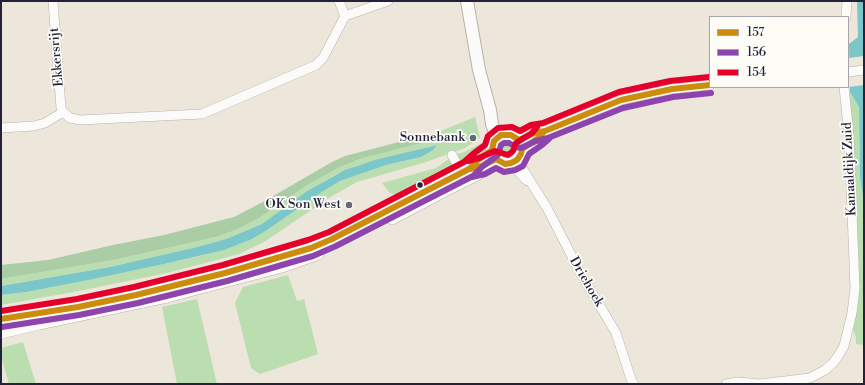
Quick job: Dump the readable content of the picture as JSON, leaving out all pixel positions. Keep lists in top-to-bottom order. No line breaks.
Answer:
{"streets":{"street":["Ekkersrijt","Kanaaldijk Zuid","Driehoek"]},"places":["Sonnebank","OK Son West"],"lines":["transit line 154","transit line 157","transit line 156"],"legend":["157","156","154"]}
